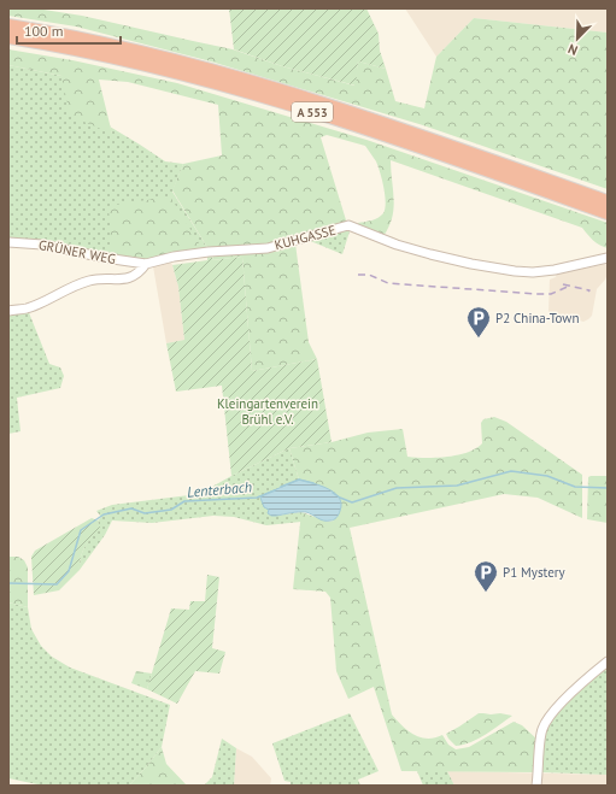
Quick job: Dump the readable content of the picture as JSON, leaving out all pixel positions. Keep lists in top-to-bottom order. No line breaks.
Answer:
{"streets":{"highway":["A 553"],"street":["KUHGASSE","GRÜNER WEG"]},"crossings":[["KUHGASSE","GRÜNER WEG"]],"water":["Lenterbach"],"parks":["Kleingartenverein Brühl e.V."],"places":{"parking":["P2 China-Town","P1 Mystery"]},"scale_bar":"100 m","north":"bottom left"}
